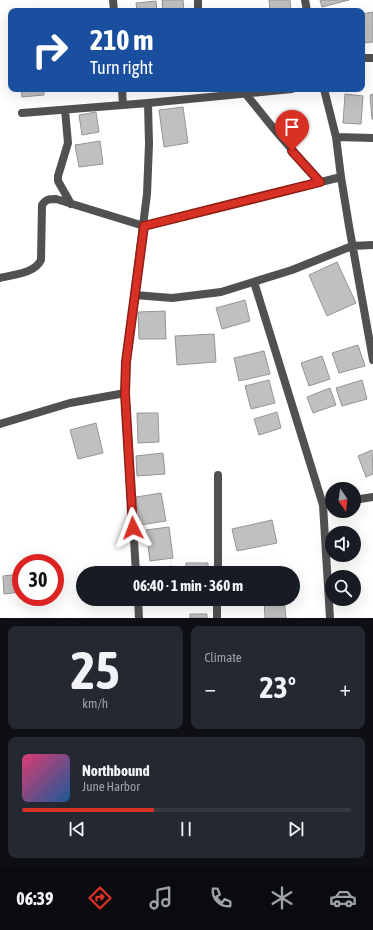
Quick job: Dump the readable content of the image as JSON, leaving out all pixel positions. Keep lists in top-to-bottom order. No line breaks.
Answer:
{"north":"bottom","page":{"turn":["210 m","Turn right"],"limit":"30","trip":"06:40 · 1 min · 360 m","tile":[["25","km/h"],"Climate"],"heat":["−","23°","+"],"song":["Northbound","June Harbor"],"tabs":"06:39"}}
